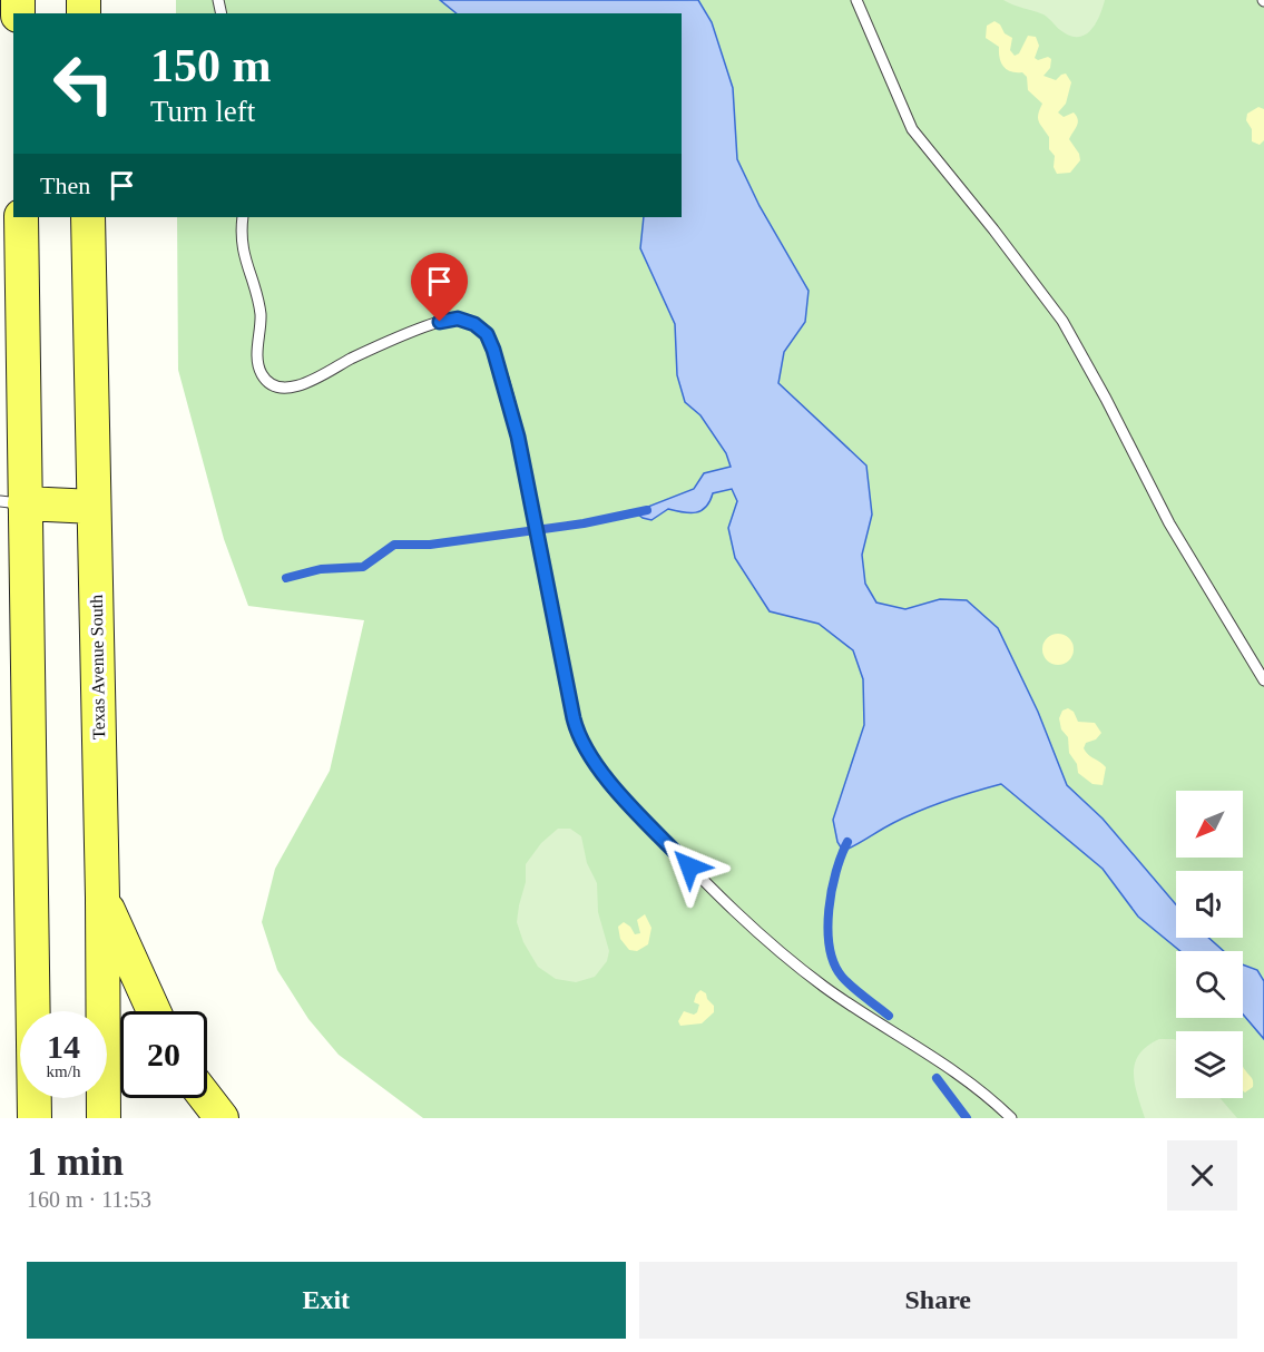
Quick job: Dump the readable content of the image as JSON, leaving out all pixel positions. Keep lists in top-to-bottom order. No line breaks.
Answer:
{"streets":{"main road":["Texas Avenue South"]},"north":"bottom left","page":{"turn":["150 m","Turn left"],"then":"Then","speed":"14 km/h","limit":"20","heading":["1 min","160 m · 11:53"],"buttons":["Exit","Share"]}}
